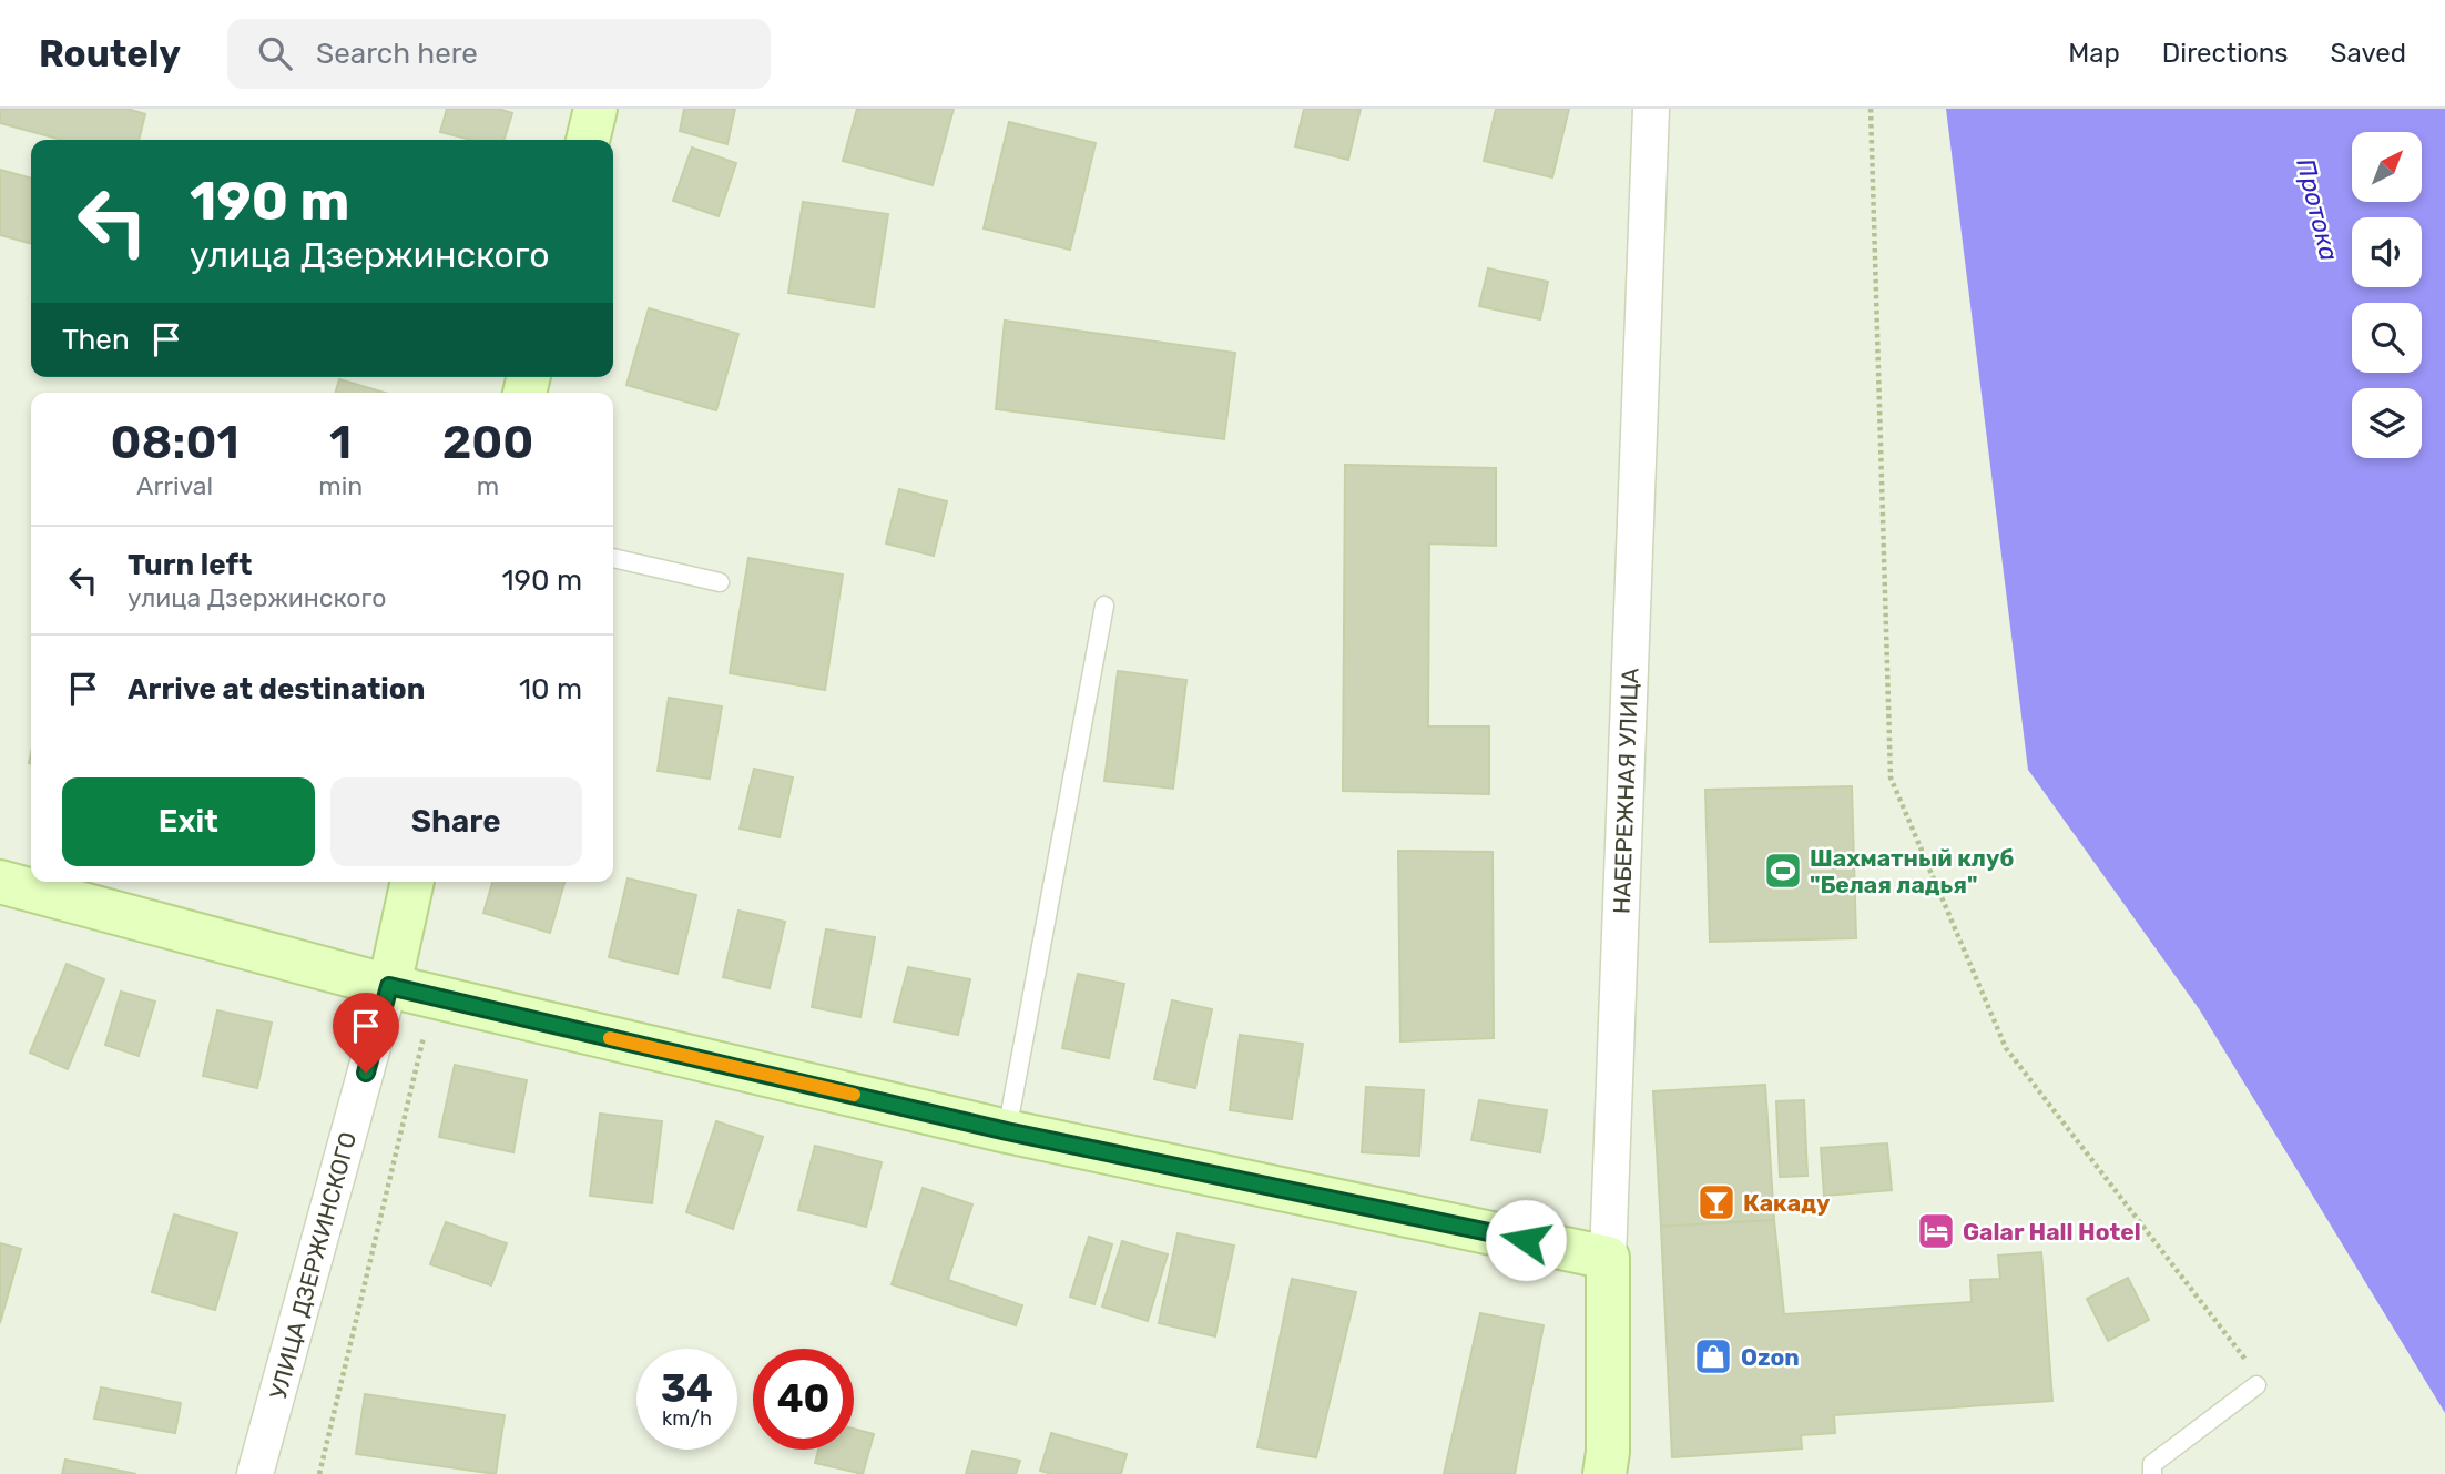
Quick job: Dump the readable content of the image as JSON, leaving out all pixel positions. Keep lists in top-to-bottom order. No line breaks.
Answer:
{"streets":{"street":["НАБЕРЕЖНАЯ УЛИЦА","УЛИЦА ДЗЕРЖИНСКОГО"]},"water":["Протока"],"places":{"sports":["Шахматный клуб \"Белая ладья\""],"bar":["Какаду"],"hotel":["Galar Hall Hotel"],"shop":["Ozon"]},"north":"top right","page":{"header":"Routely","search":"Search here","nav":["Map","Directions","Saved"],"turn":["190 m","улица Дзержинского"],"then":"Then","eta":["08:01","Arrival","1","min","200","m"],"list":[{"name":"Turn left","note":"улица Дзержинского","value":"190 m"},{"name":"Arrive at destination","value":"10 m"}],"buttons":["Exit","Share"],"speed":"34 km/h","limit":"40"}}
